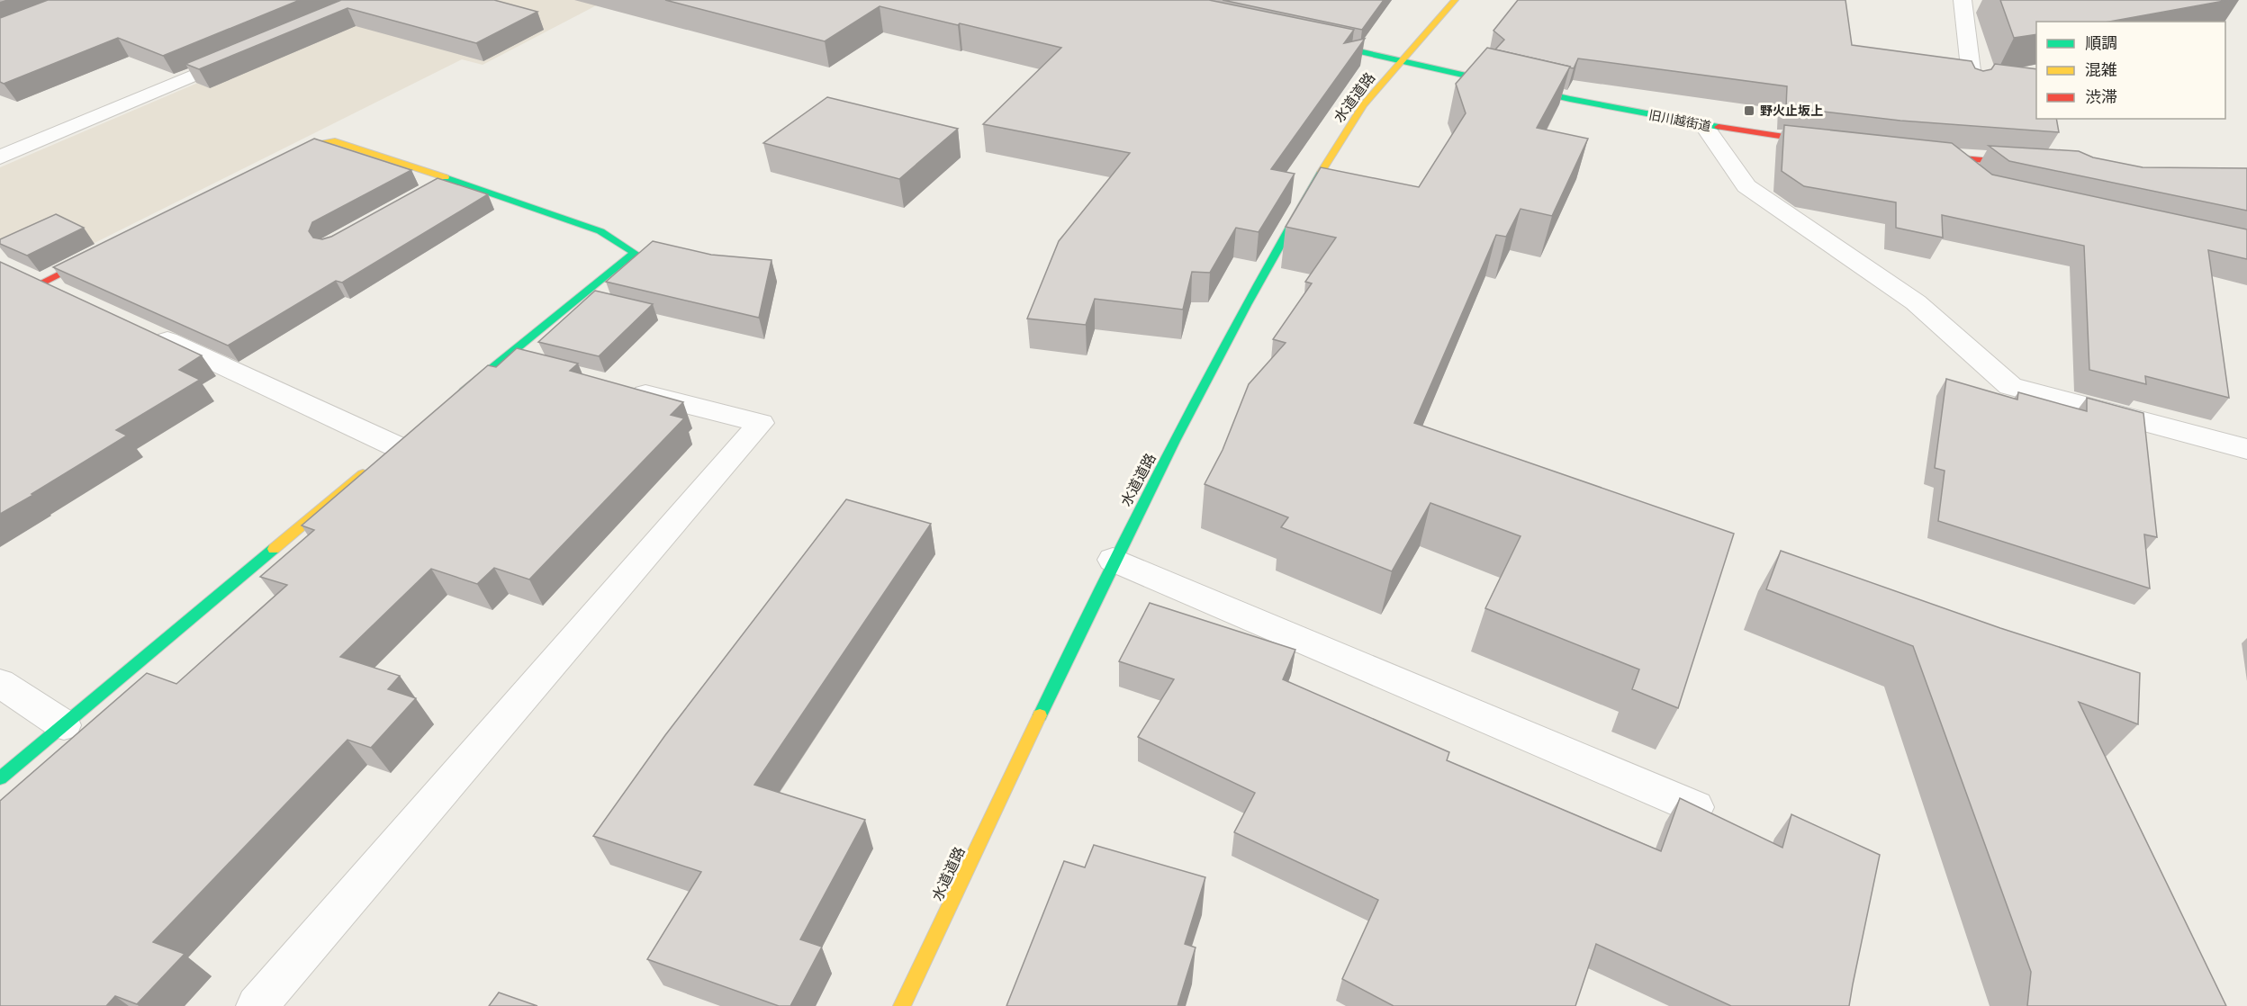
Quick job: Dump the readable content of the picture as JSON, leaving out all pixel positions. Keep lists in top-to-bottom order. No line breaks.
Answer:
{"streets":{"street":["水道道路","旧川越街道"]},"crossings":[["水道道路","旧川越街道"]],"places":{"transit":["野火止坂上"]},"legend":["順調","混雑","渋滞"]}
